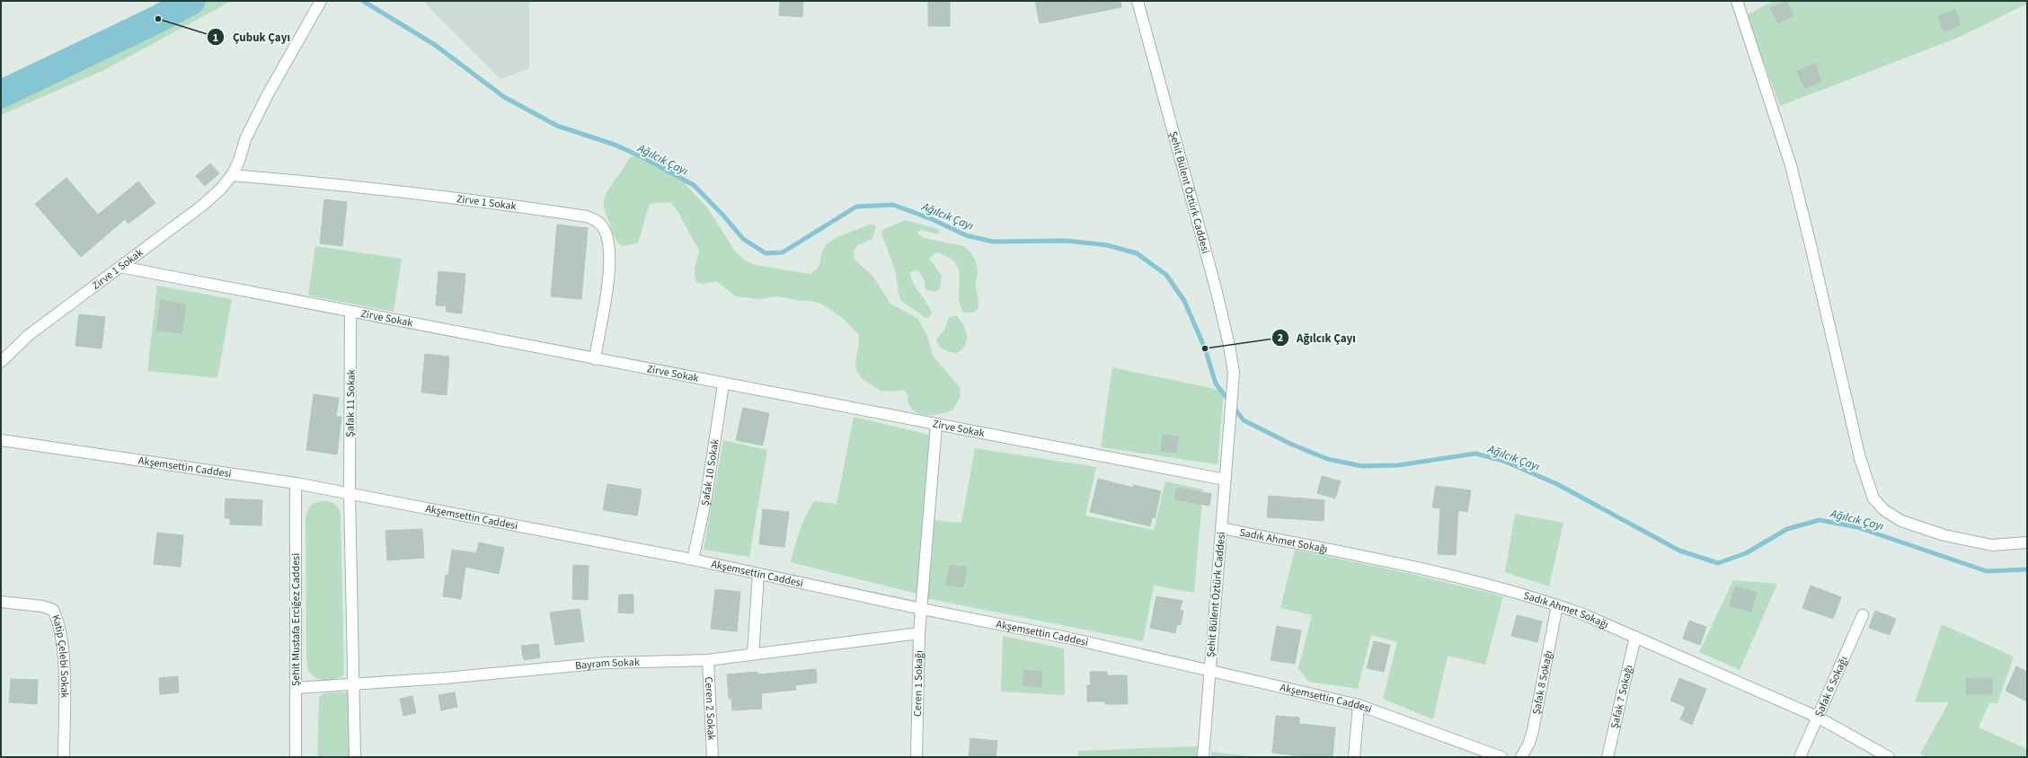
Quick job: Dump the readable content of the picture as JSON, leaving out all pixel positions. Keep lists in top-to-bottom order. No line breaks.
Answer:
{"streets":{"street":["Şehit Bülent Öztürk Caddesi","Zirve 1 Sokak","Zirve Sokak","Şafak 11 Sokak","Akşemsettin Caddesi","Şafak 10 Sokak","Sadık Ahmet Sokağı","Şehit Mustafa Erciğez Caddesi","Katip Çelebi Sokak","Bayram Sokak","Şafak 8 Sokağı","Ceren 1 Sokağı","Şafak 6 Sokağı","Şafak 7 Sokağı","Ceren 2 Sokak"]},"crossings":[["Şehit Bülent Öztürk Caddesi","Zirve Sokak"],["Şehit Bülent Öztürk Caddesi","Akşemsettin Caddesi"],["Şehit Bülent Öztürk Caddesi","Sadık Ahmet Sokağı"],["Zirve 1 Sokak","Zirve Sokak"],["Zirve Sokak","Şafak 11 Sokak"],["Zirve Sokak","Şafak 10 Sokak"],["Zirve Sokak","Ceren 1 Sokağı"],["Şafak 11 Sokak","Akşemsettin Caddesi"],["Şafak 11 Sokak","Bayram Sokak"],["Akşemsettin Caddesi","Şafak 10 Sokak"],["Akşemsettin Caddesi","Şehit Mustafa Erciğez Caddesi"],["Akşemsettin Caddesi","Ceren 1 Sokağı"],["Sadık Ahmet Sokağı","Şafak 8 Sokağı"],["Sadık Ahmet Sokağı","Şafak 6 Sokağı"],["Sadık Ahmet Sokağı","Şafak 7 Sokağı"],["Şehit Mustafa Erciğez Caddesi","Bayram Sokak"],["Bayram Sokak","Ceren 1 Sokağı"],["Bayram Sokak","Ceren 2 Sokak"]],"water":["Ağılcık Çayı"],"places":["Çubuk Çayı","Ağılcık Çayı"]}
